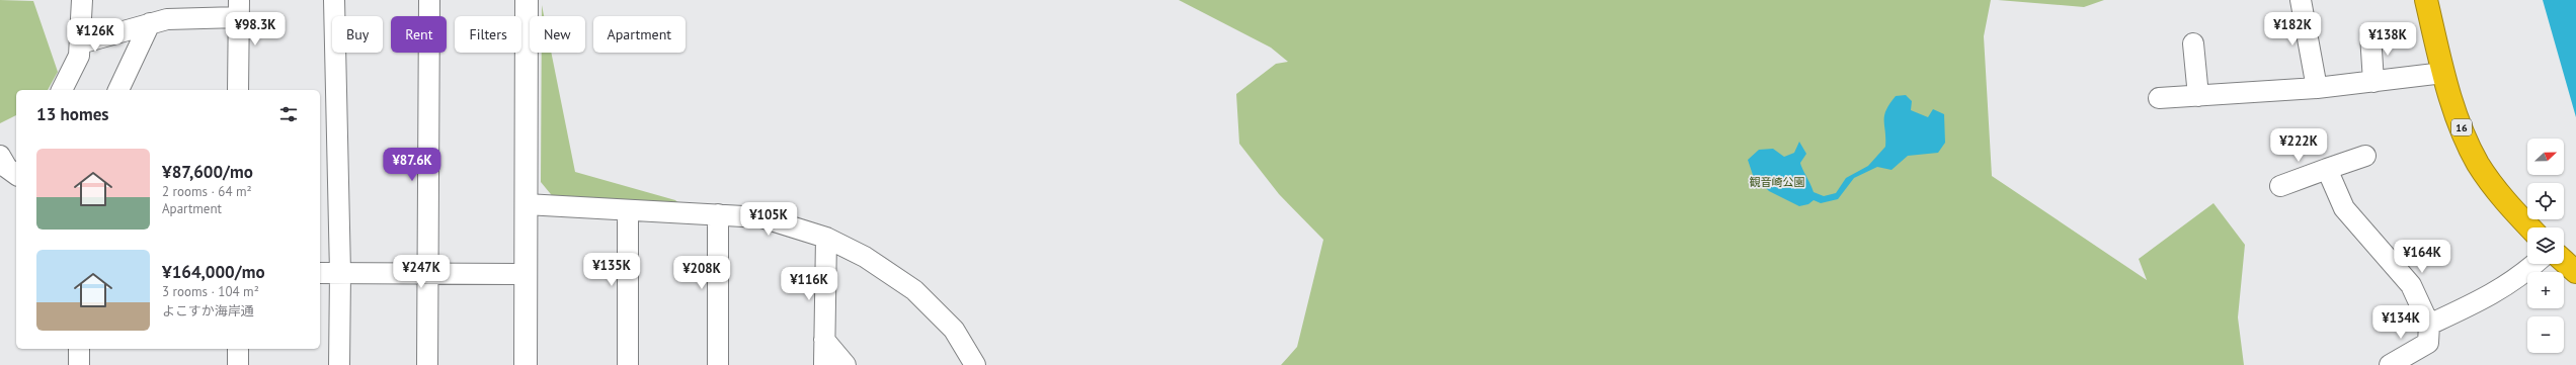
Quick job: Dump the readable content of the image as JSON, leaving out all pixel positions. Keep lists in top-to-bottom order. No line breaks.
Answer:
{"streets":{"highway":["16"]},"parks":["観音崎公園"],"north":"right","page":{"price":["¥98.3K","¥182K","¥126K","¥138K","¥222K","¥87.6K","¥105K","¥164K","¥135K","¥247K","¥208K","¥116K","¥134K"],"chip":["Buy","Rent","Filters","New","Apartment"],"heading":"13 homes","map_buttons":["+","−"],"list":[{"name":"¥87,600/mo","note":"2 rooms · 64 m² · Apartment"},{"name":"¥164,000/mo","note":"3 rooms · 104 m² · よこすか海岸通"}]}}
